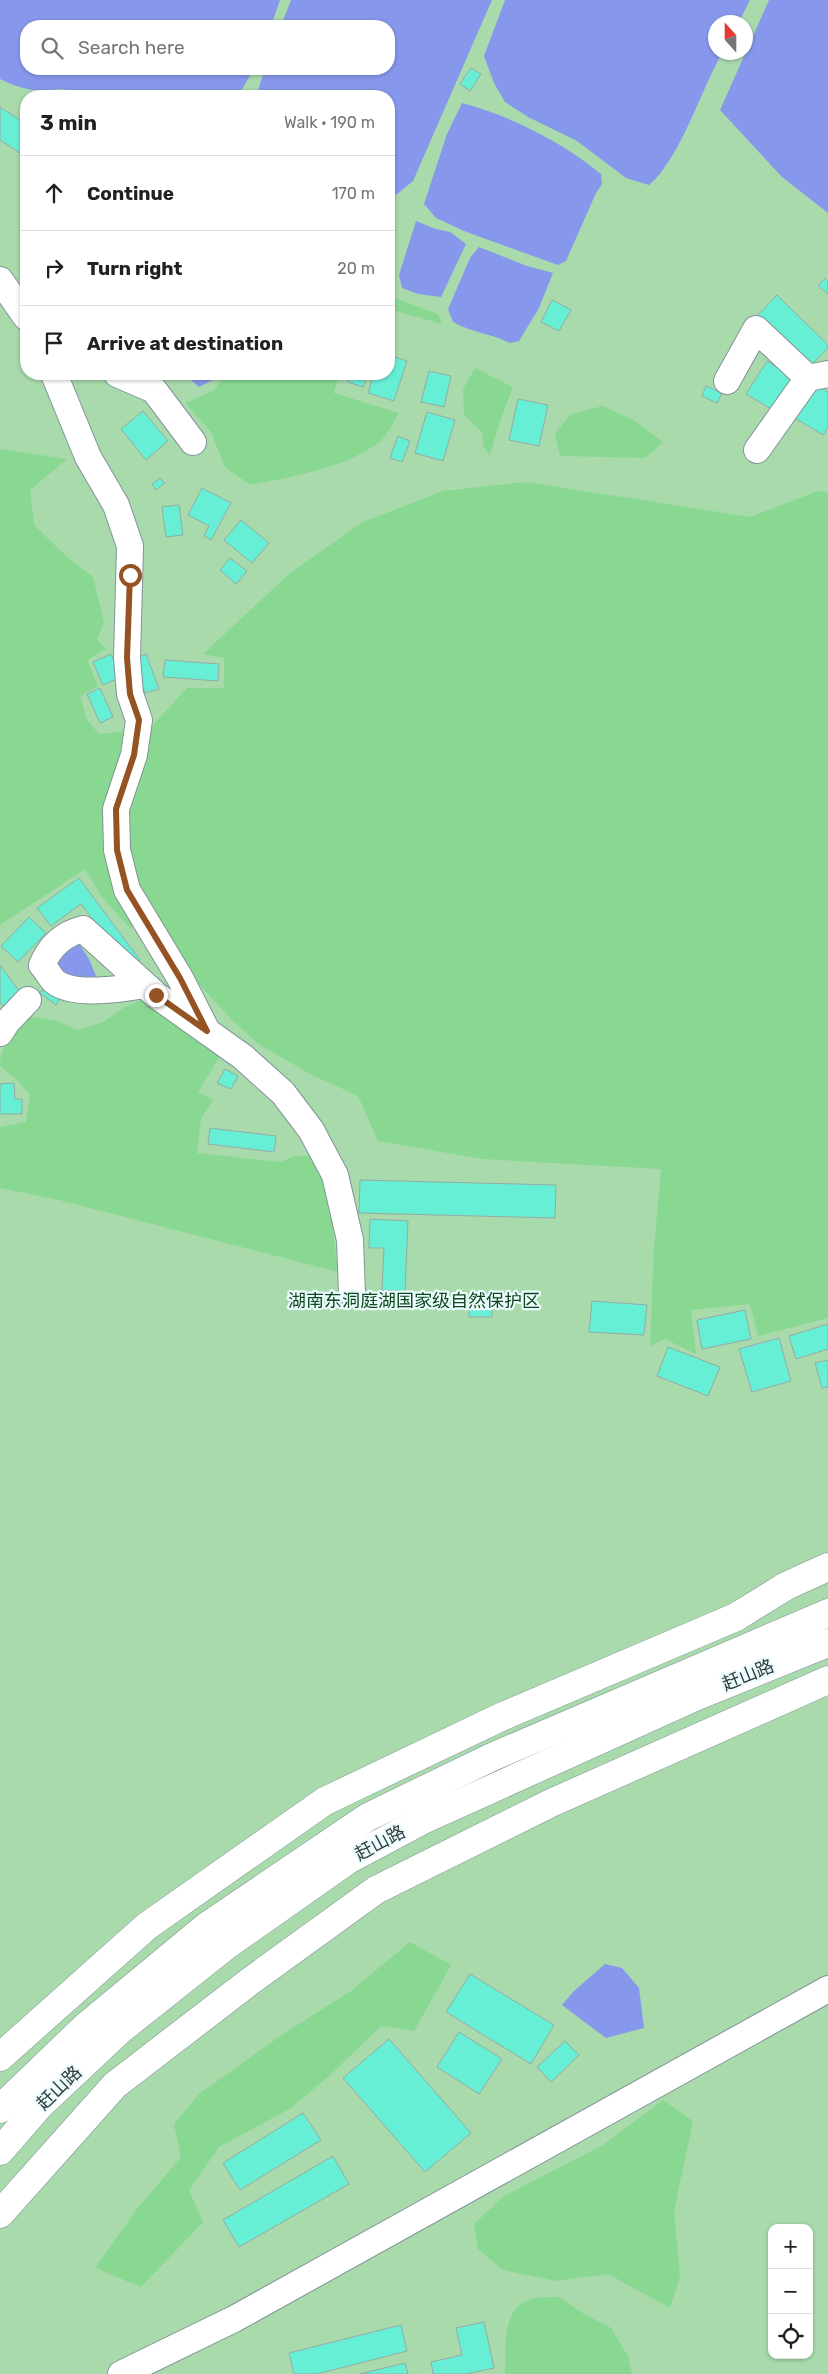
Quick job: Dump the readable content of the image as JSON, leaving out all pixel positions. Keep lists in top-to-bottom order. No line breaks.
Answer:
{"streets":{"main road":["赶山路"]},"parks":["湖南东洞庭湖国家级自然保护区"],"north":"top","page":{"search":"Search here","heading":["3 min","Walk · 190 m"],"list":[["Continue","170 m"],["Turn right","20 m"],"Arrive at destination"],"map_buttons":["+","−"]}}
